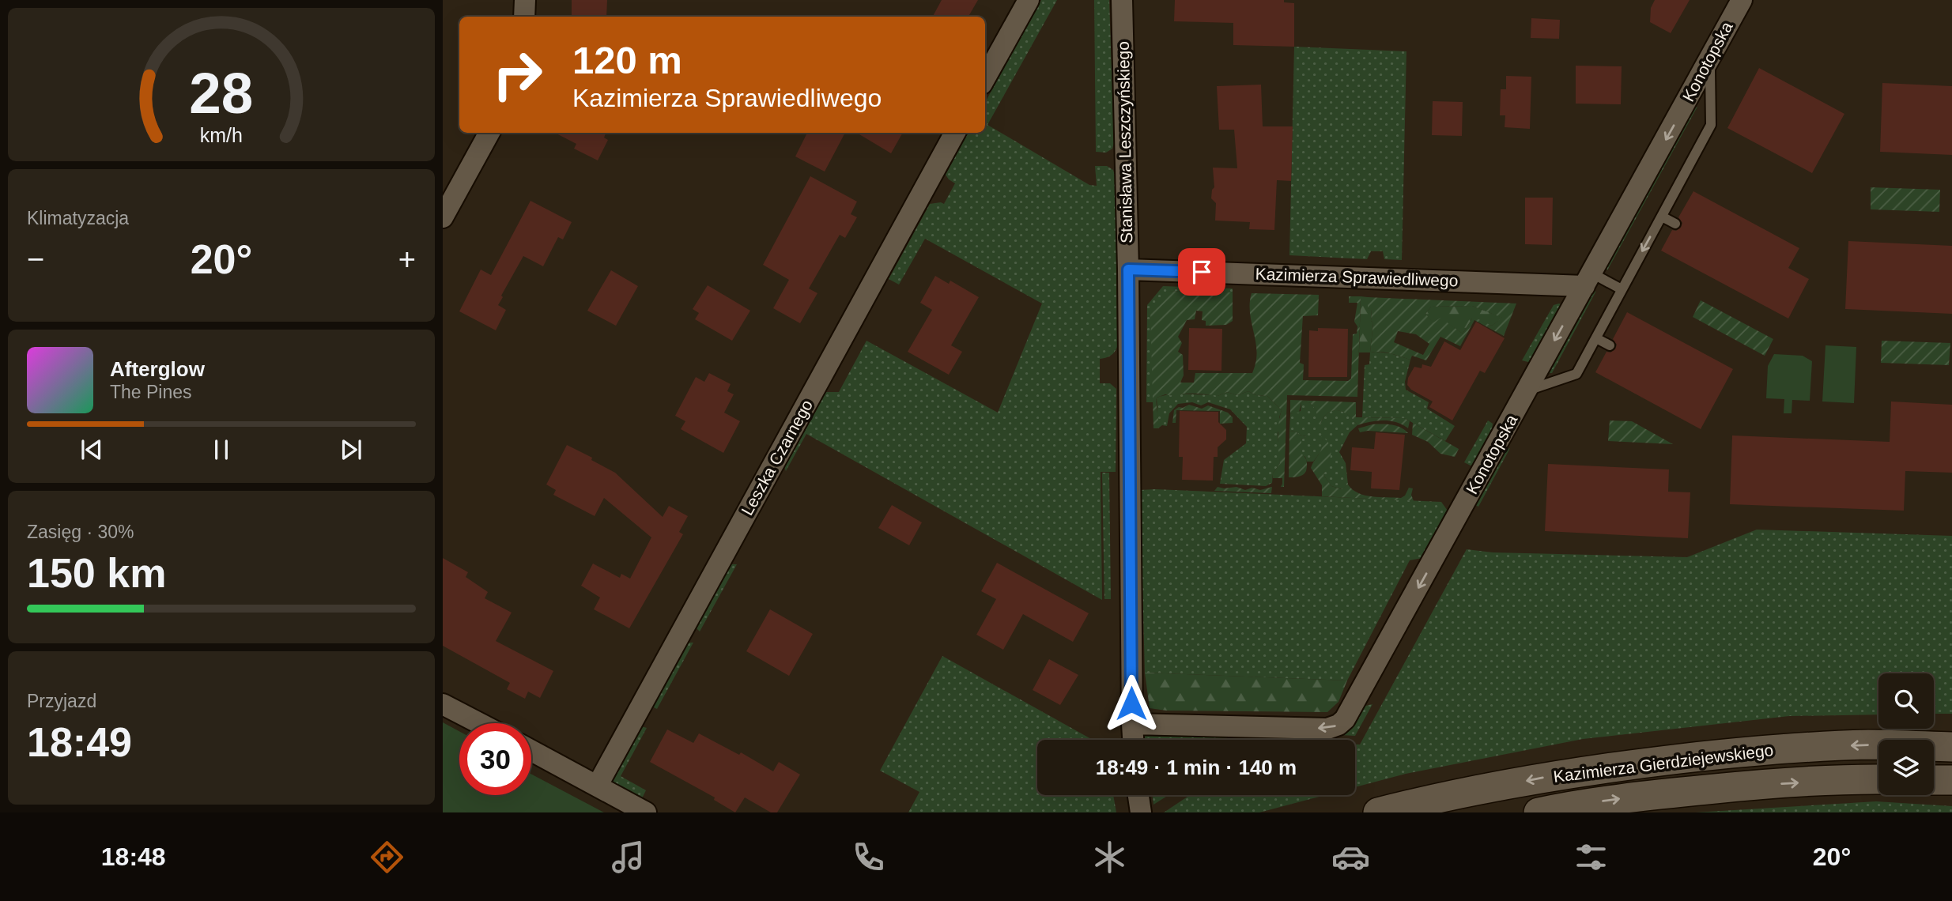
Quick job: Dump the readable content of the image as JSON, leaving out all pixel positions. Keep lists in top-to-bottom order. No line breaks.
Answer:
{"streets":{"street":["Konotopska","Stanisława Leszczyńskiego","Kazimierza Sprawiedliwego","Leszka Czarnego","Kazimierza Gierdziejewskiego"]},"crossings":[["Konotopska","Stanisława Leszczyńskiego"],["Konotopska","Kazimierza Sprawiedliwego"],["Stanisława Leszczyńskiego","Kazimierza Sprawiedliwego"]],"one_way":["Konotopska"],"page":{"turn":["120 m","Kazimierza Sprawiedliwego"],"tile":["Klimatyzacja",["Zasięg · 30%","150 km"],["Przyjazd","18:49"]],"heat":["−","20°","+"],"song":["Afterglow","The Pines"],"limit":"30","trip":"18:49 · 1 min · 140 m","tabs":["18:48","20°"],"gauge":["28","km/h"]}}
